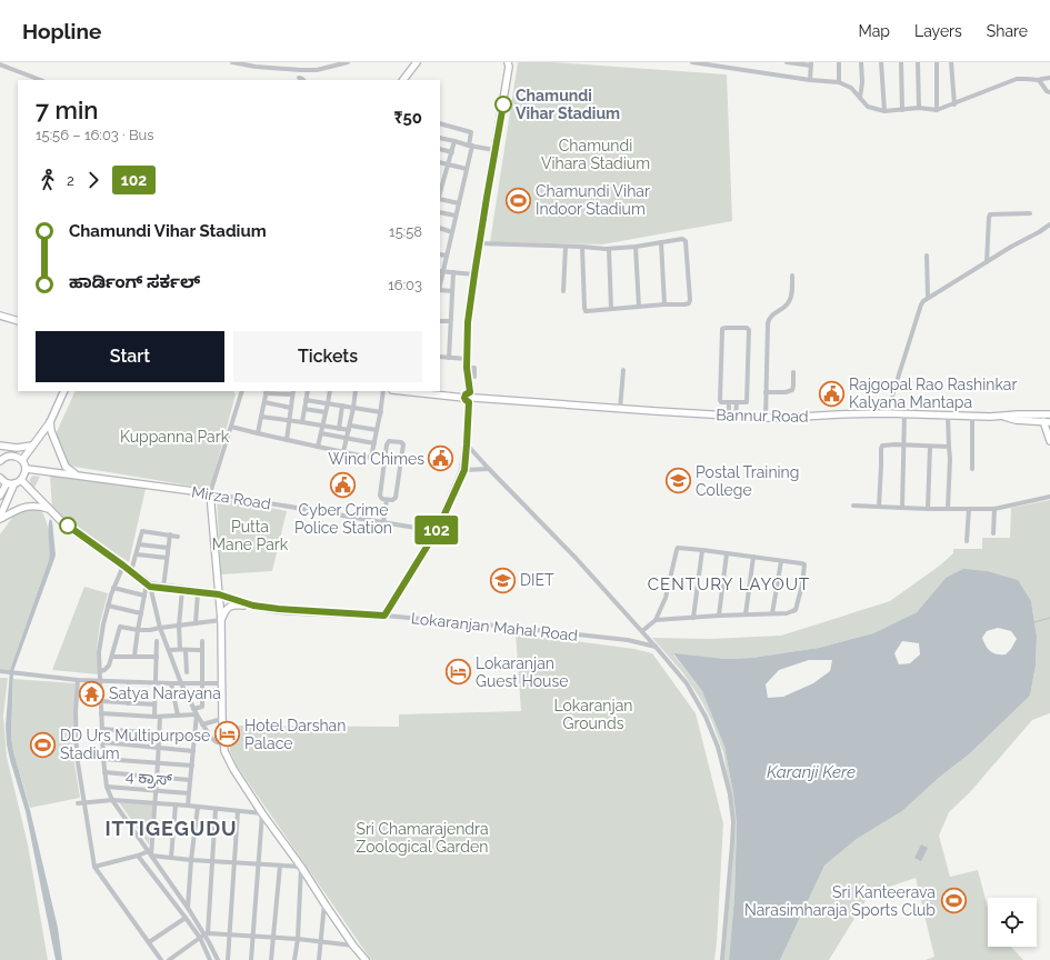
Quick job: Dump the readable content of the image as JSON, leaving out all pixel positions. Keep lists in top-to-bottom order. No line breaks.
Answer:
{"streets":{"main road":["Bannur Road","Mirza Road","Lokaranjan Mahal Road"],"street":["4 ಕ್ರಾಸ್"]},"districts":["CENTURY LAYOUT","ITTIGEGUDU"],"water":["Karanji Kere"],"parks":["Chamundi Vihara Stadium","Kuppanna Park","Putta Mane Park","Lokaranjan Grounds","Sri Chamarajendra Zoological Garden"],"places":{"other":["Chamundi Vihar Stadium"],"sports":["Chamundi Vihar Indoor Stadium","DD Urs Multipurpose Stadium","Sri Kanteerava Narasimharaja Sports Club"],"public building":["Rajgopal Rao Rashinkar Kalyana Mantapa","Wind Chimes","Cyber Crime Police Station"],"school or university":["Postal Training College","DIET"],"hotel":["Lokaranjan Guest House","Hotel Darshan Palace"],"temple":["Satya Narayana"]},"lines":["bus line 102"],"page":{"header":"Hopline","nav":["Map","Layers","Share"],"on_map":"102","heading":["7 min","15:56 – 16:03 · Bus","₹50"],"legs":["2","102"],"list":[{"name":"Chamundi Vihar Stadium","value":"15:58"},{"name":"ಹಾರ್ಡಿಂಗ್ ಸರ್ಕಲ್","value":"16:03"}],"buttons":["Start","Tickets"]}}
